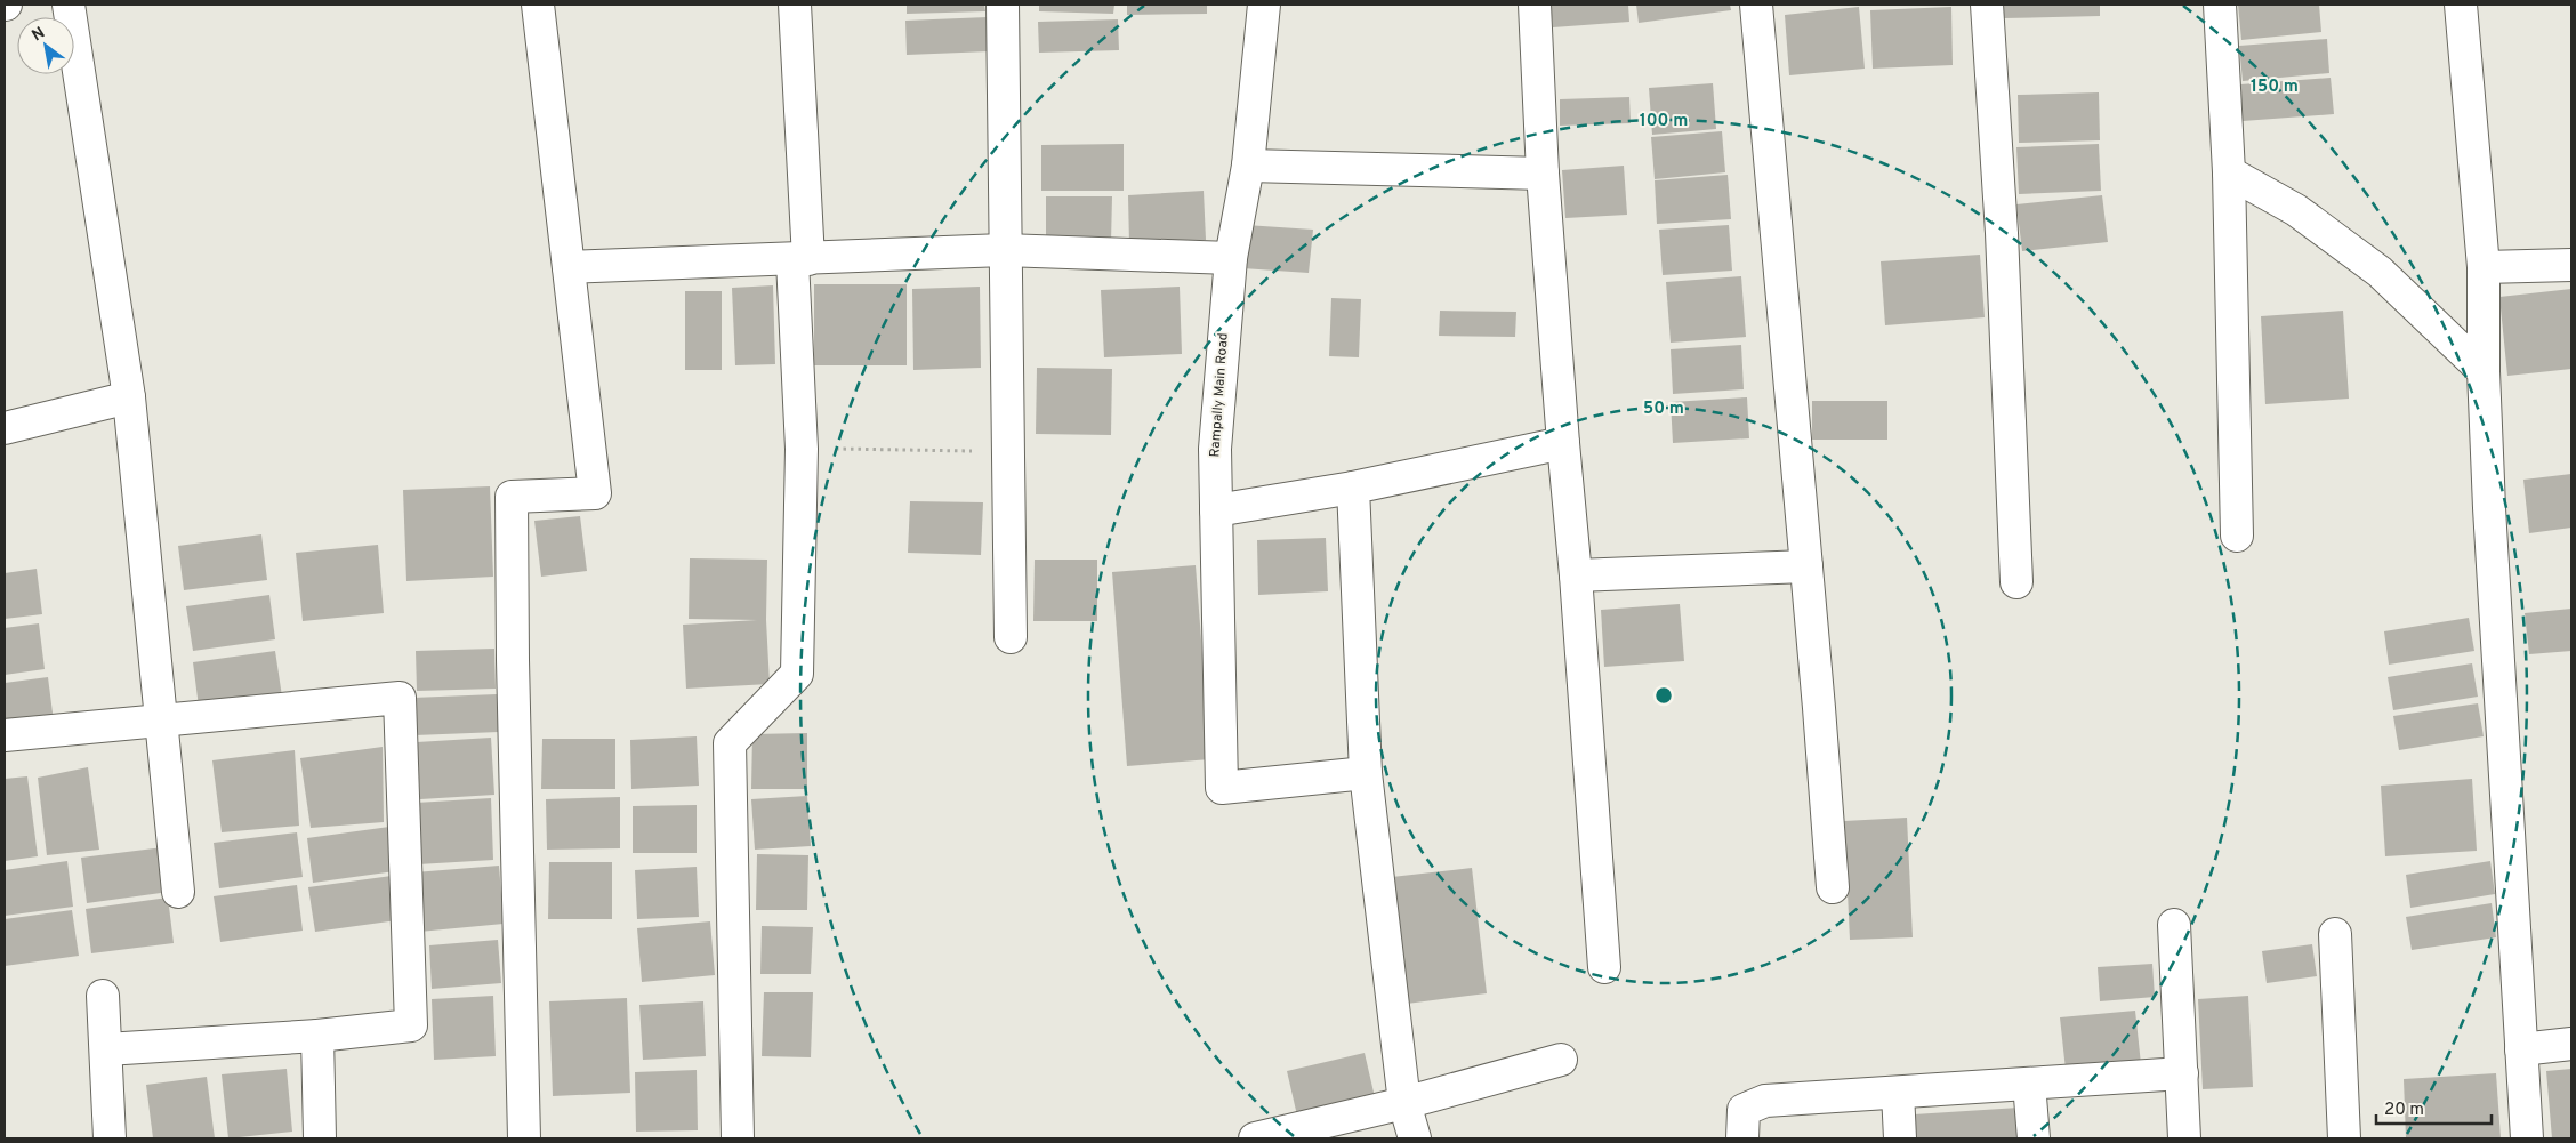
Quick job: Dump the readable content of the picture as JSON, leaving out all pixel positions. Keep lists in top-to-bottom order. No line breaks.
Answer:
{"streets":{"street":["Rampally Main Road"]},"scale_bar":"20 m","north":"top left","rings":["150 m","100 m","50 m"]}
